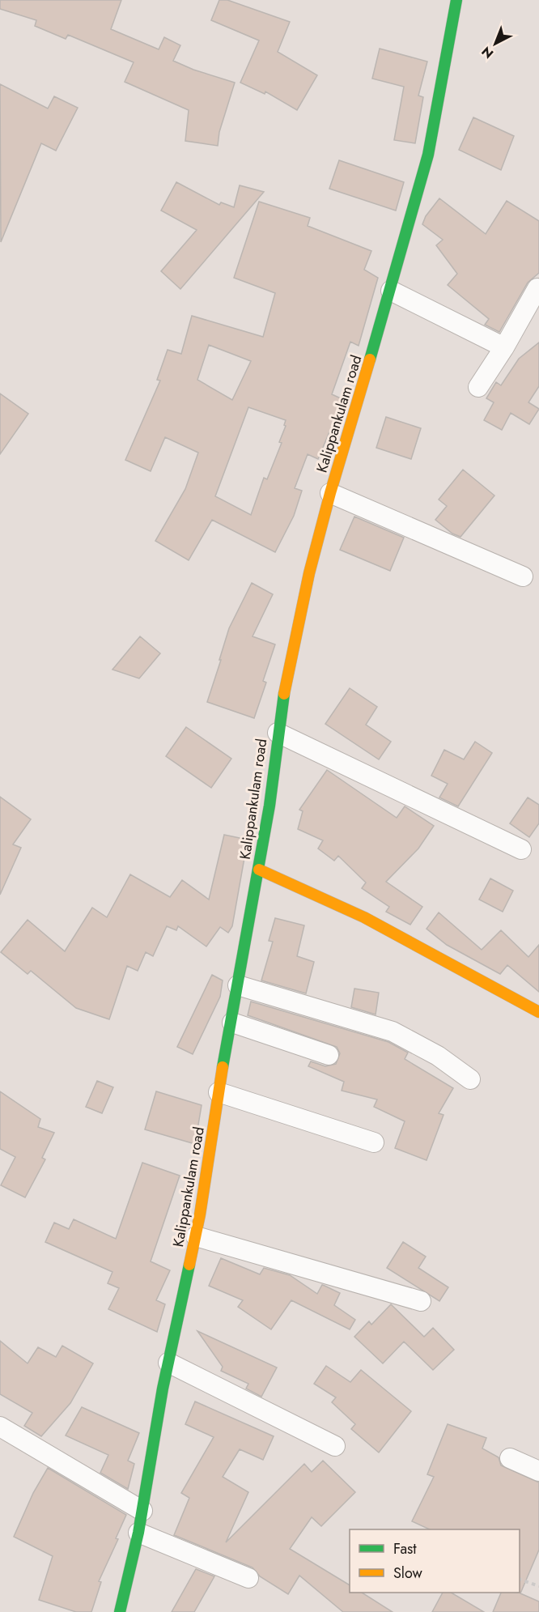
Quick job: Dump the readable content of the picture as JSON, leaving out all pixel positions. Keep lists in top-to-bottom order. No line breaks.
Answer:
{"streets":{"street":["Kalippankulam road"]},"legend":["Fast","Slow"],"north":"bottom left"}
